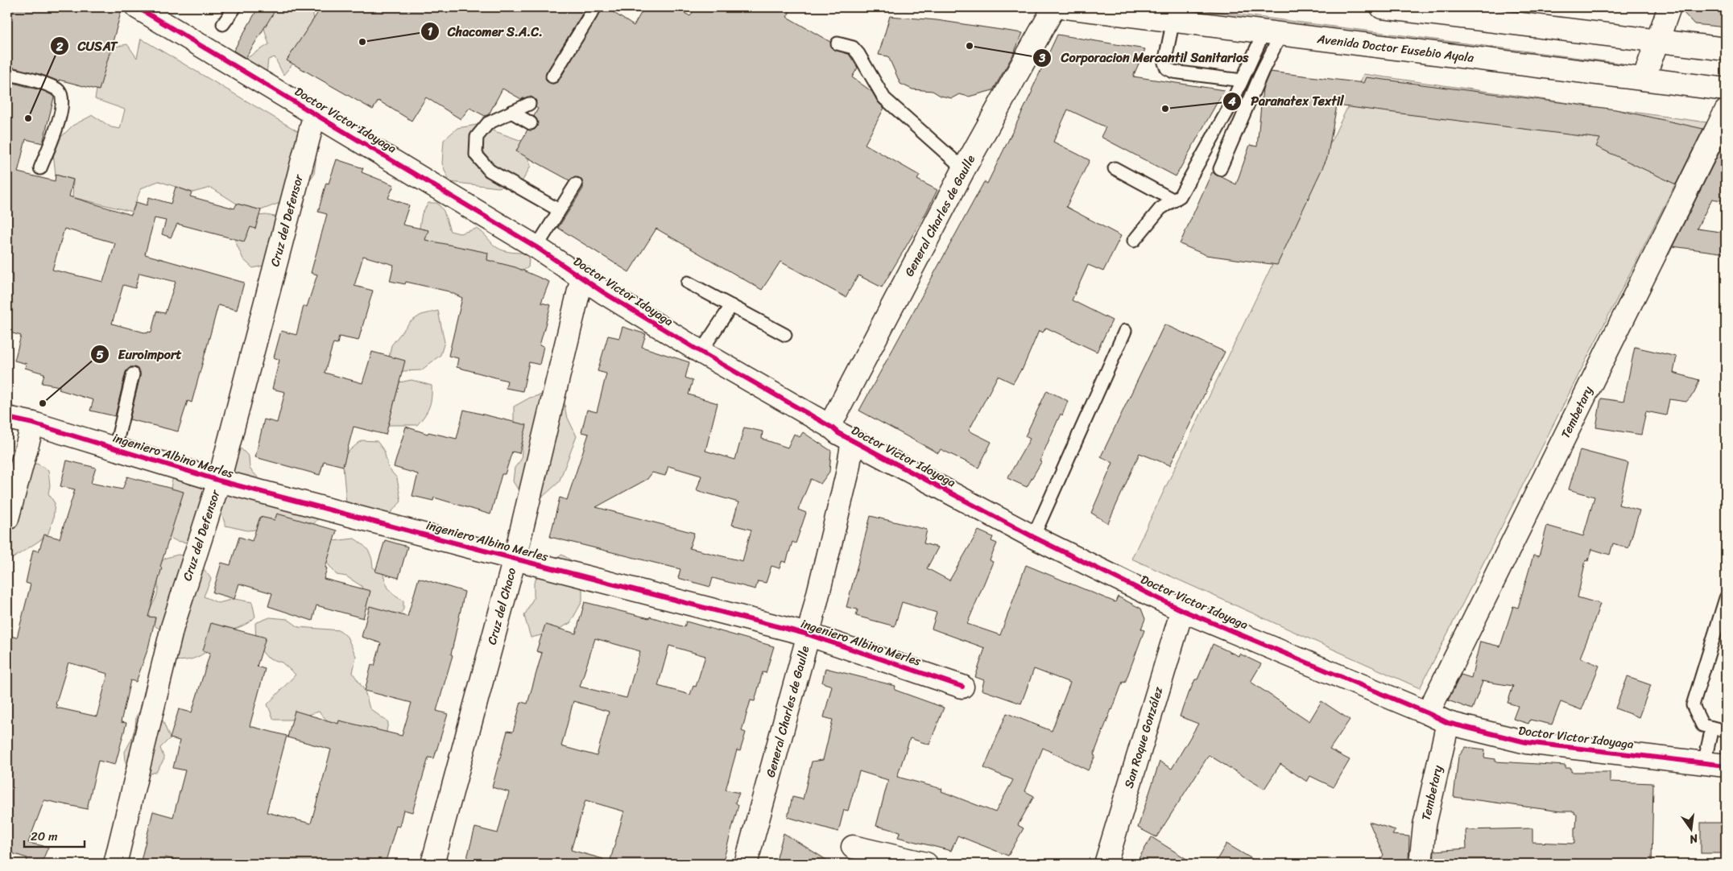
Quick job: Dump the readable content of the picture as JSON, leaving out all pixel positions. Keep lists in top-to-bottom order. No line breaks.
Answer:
{"streets":{"main road":["Avenida Doctor Eusebio Ayala","Doctor Victor Idoyaga","General Charles de Gaulle","Cruz del Defensor","Tembetary","ingeniero Albino Merles","Cruz del Chaco","San Roque González"]},"crossings":[["Doctor Victor Idoyaga","General Charles de Gaulle"],["Doctor Victor Idoyaga","Cruz del Defensor"],["Doctor Victor Idoyaga","Tembetary"],["Doctor Victor Idoyaga","Cruz del Chaco"],["Doctor Victor Idoyaga","San Roque González"],["General Charles de Gaulle","ingeniero Albino Merles"],["Cruz del Defensor","ingeniero Albino Merles"],["ingeniero Albino Merles","Cruz del Chaco"]],"places":["Chacomer S.A.C.","Corporacion Mercantil Sanitarios","Paranatex Textil","CUSAT","Euroimport"],"scale_bar":"20 m","north":"bottom"}
